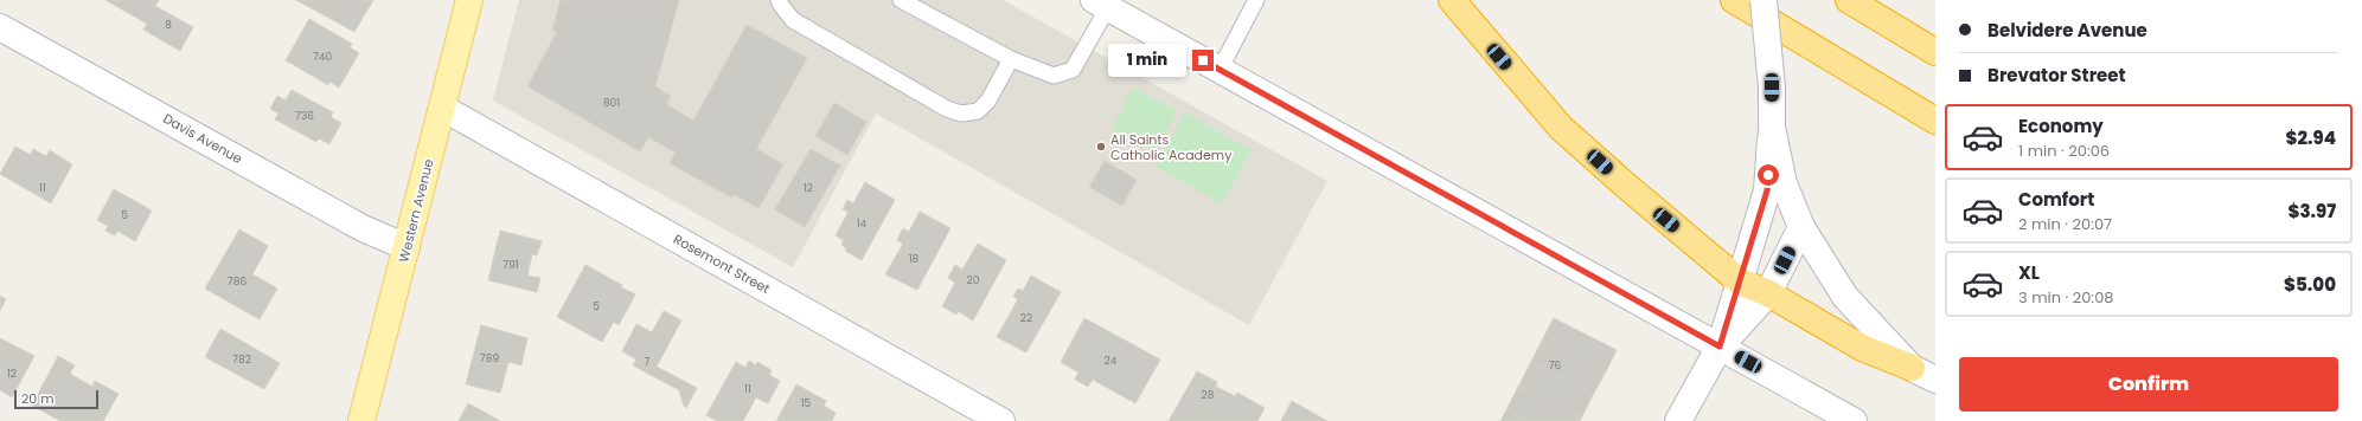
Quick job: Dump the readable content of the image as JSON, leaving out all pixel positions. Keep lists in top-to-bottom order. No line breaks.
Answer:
{"streets":{"main road":["Western Avenue"],"street":["Davis Avenue","Rosemont Street"]},"crossings":[["Davis Avenue","Western Avenue"],["Western Avenue","Rosemont Street"]],"places":["All Saints Catholic Academy"],"house_numbers":["8","740","801","736","11","12","5","14","18","791","20","786","5","22","789","782","24","7","76","12","11","28","15"],"scale_bar":"20 m","page":{"banner":["Belvidere Avenue","Brevator Street"],"bubble":"1 min","list":[{"name":"Economy","note":"1 min · 20:06","value":"$2.94"},{"name":"Comfort","note":"2 min · 20:07","value":"$3.97"},{"name":"XL","note":"3 min · 20:08","value":"$5.00"}],"buttons":"Confirm","scale":"20 m"}}
